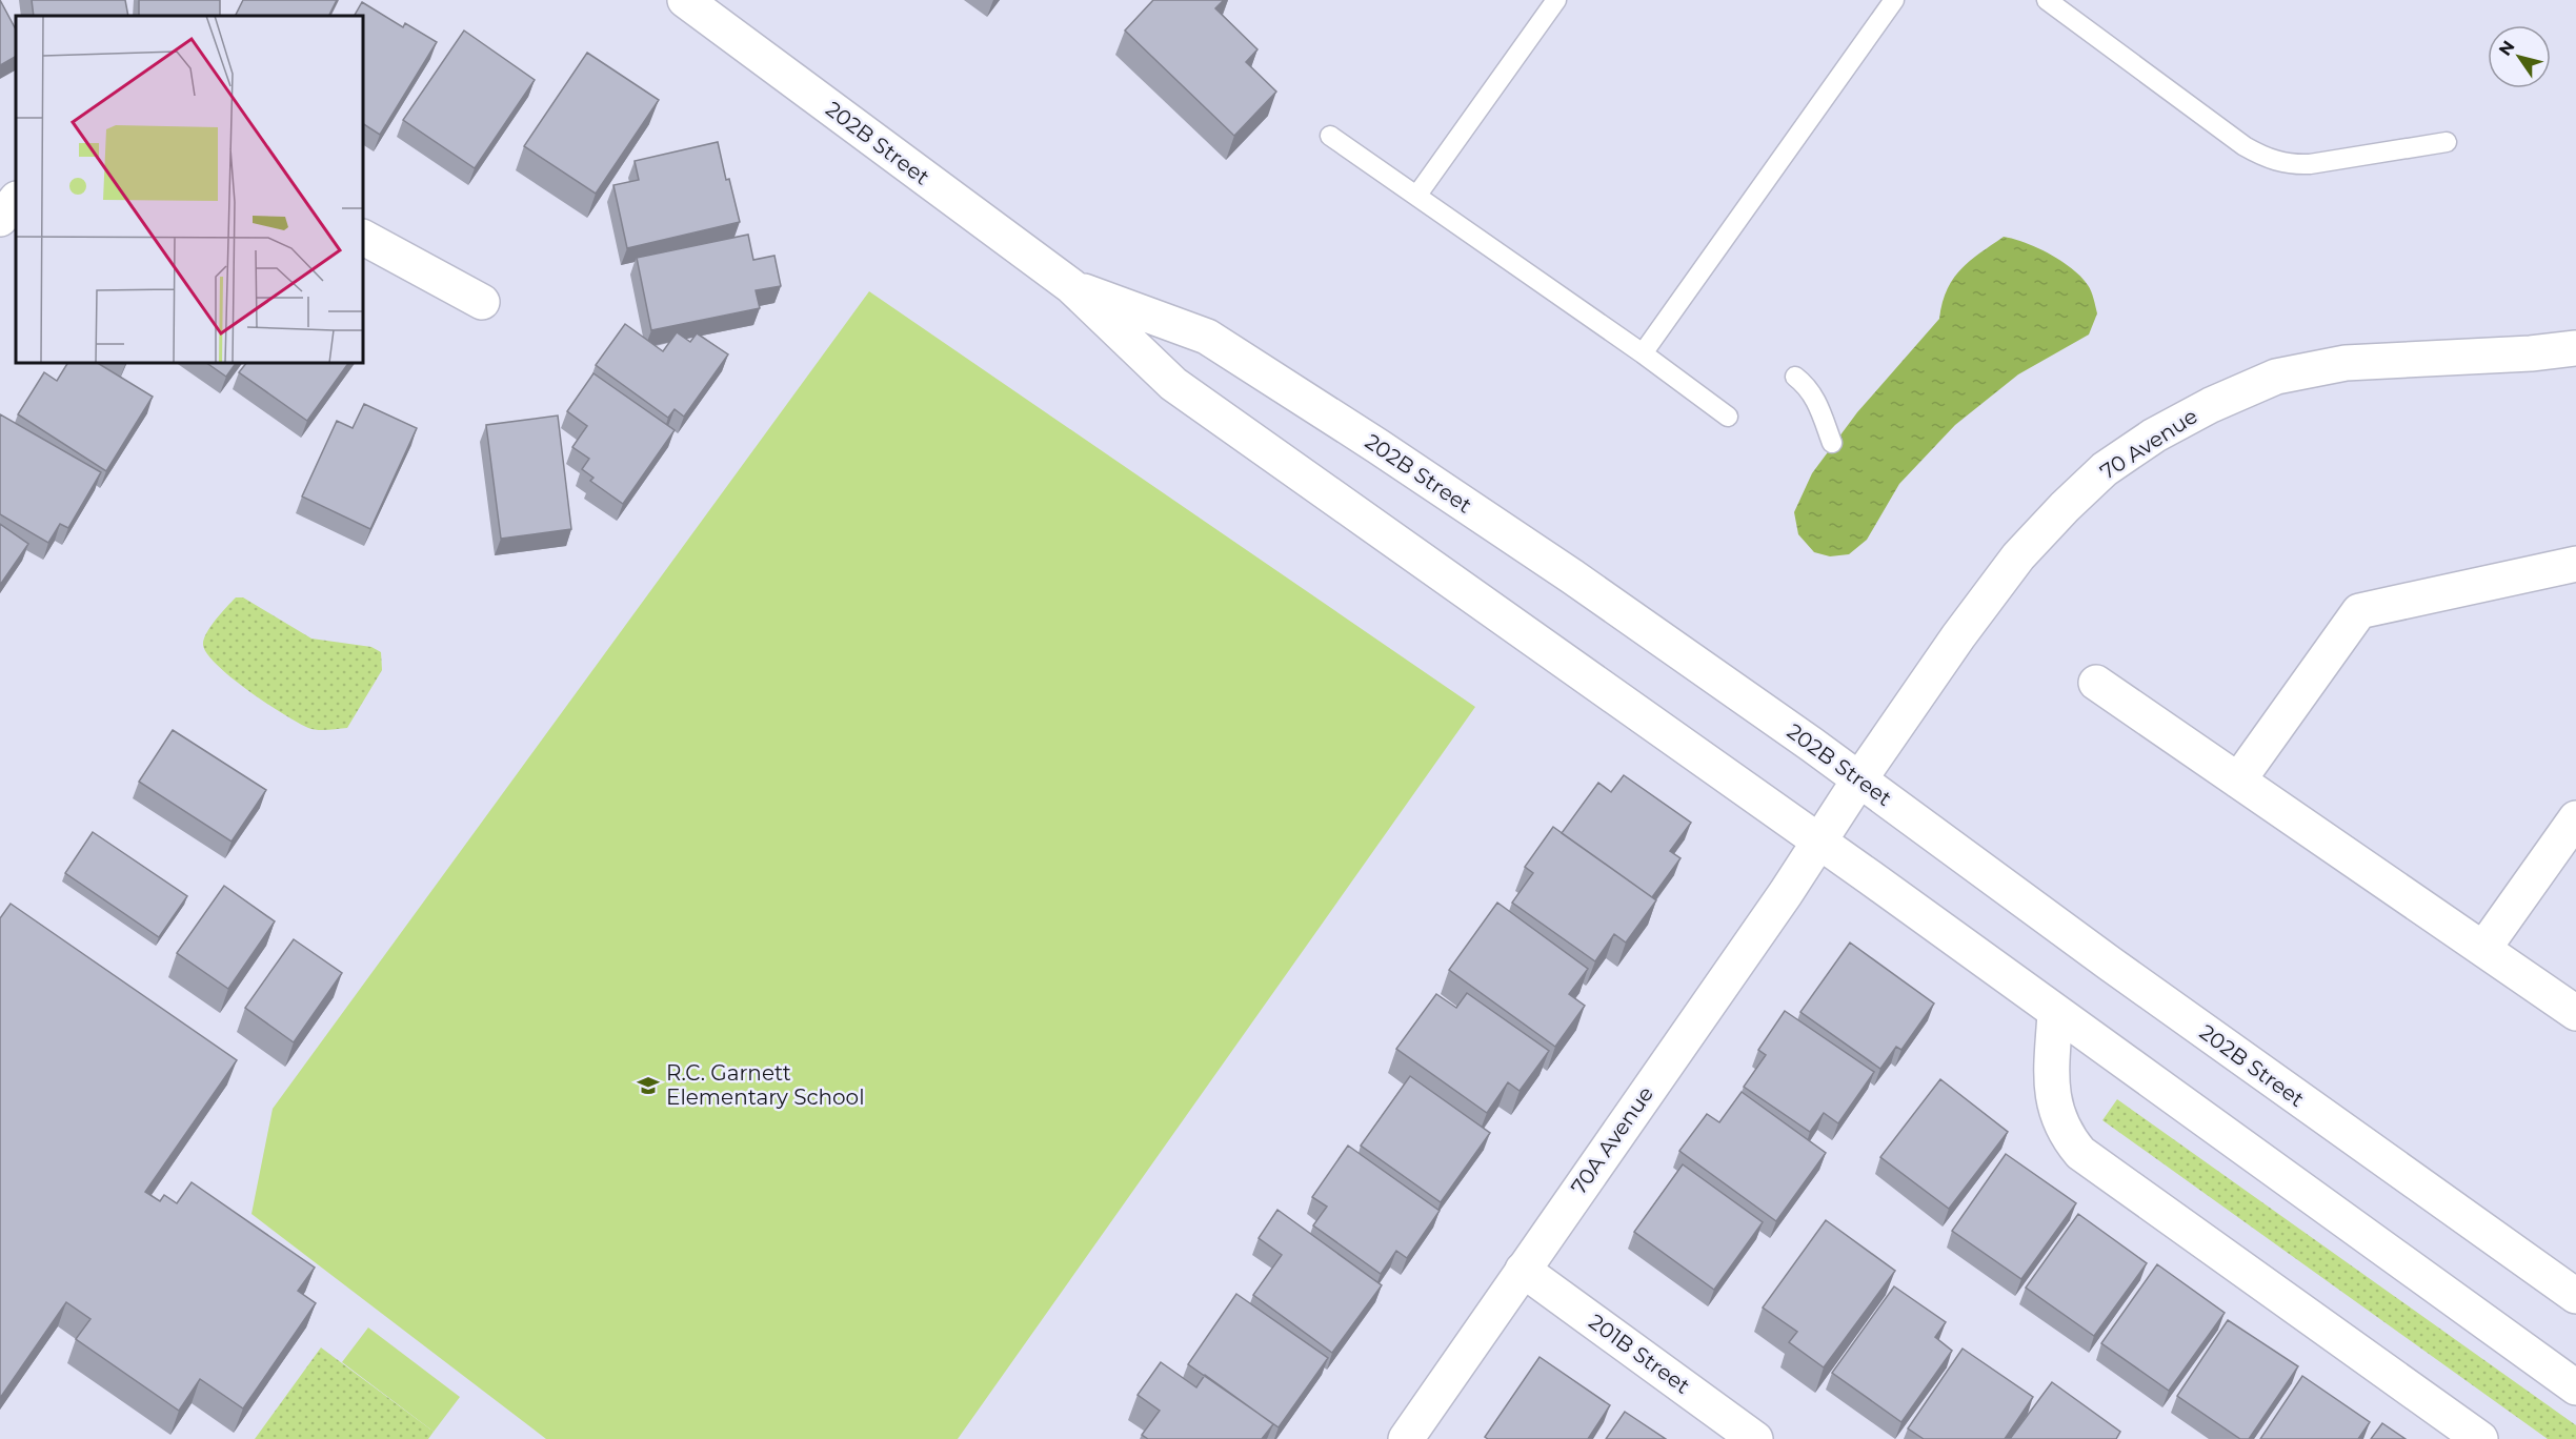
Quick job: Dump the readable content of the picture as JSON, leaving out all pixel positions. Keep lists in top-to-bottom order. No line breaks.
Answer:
{"streets":{"main road":["202B Street","70 Avenue","70A Avenue","201B Street"]},"crossings":[["202B Street","70 Avenue"],["202B Street","70A Avenue"],["70 Avenue","70A Avenue"],["70A Avenue","201B Street"]],"places":{"school or university":["R.C. Garnett Elementary School"]},"north":"top left"}
